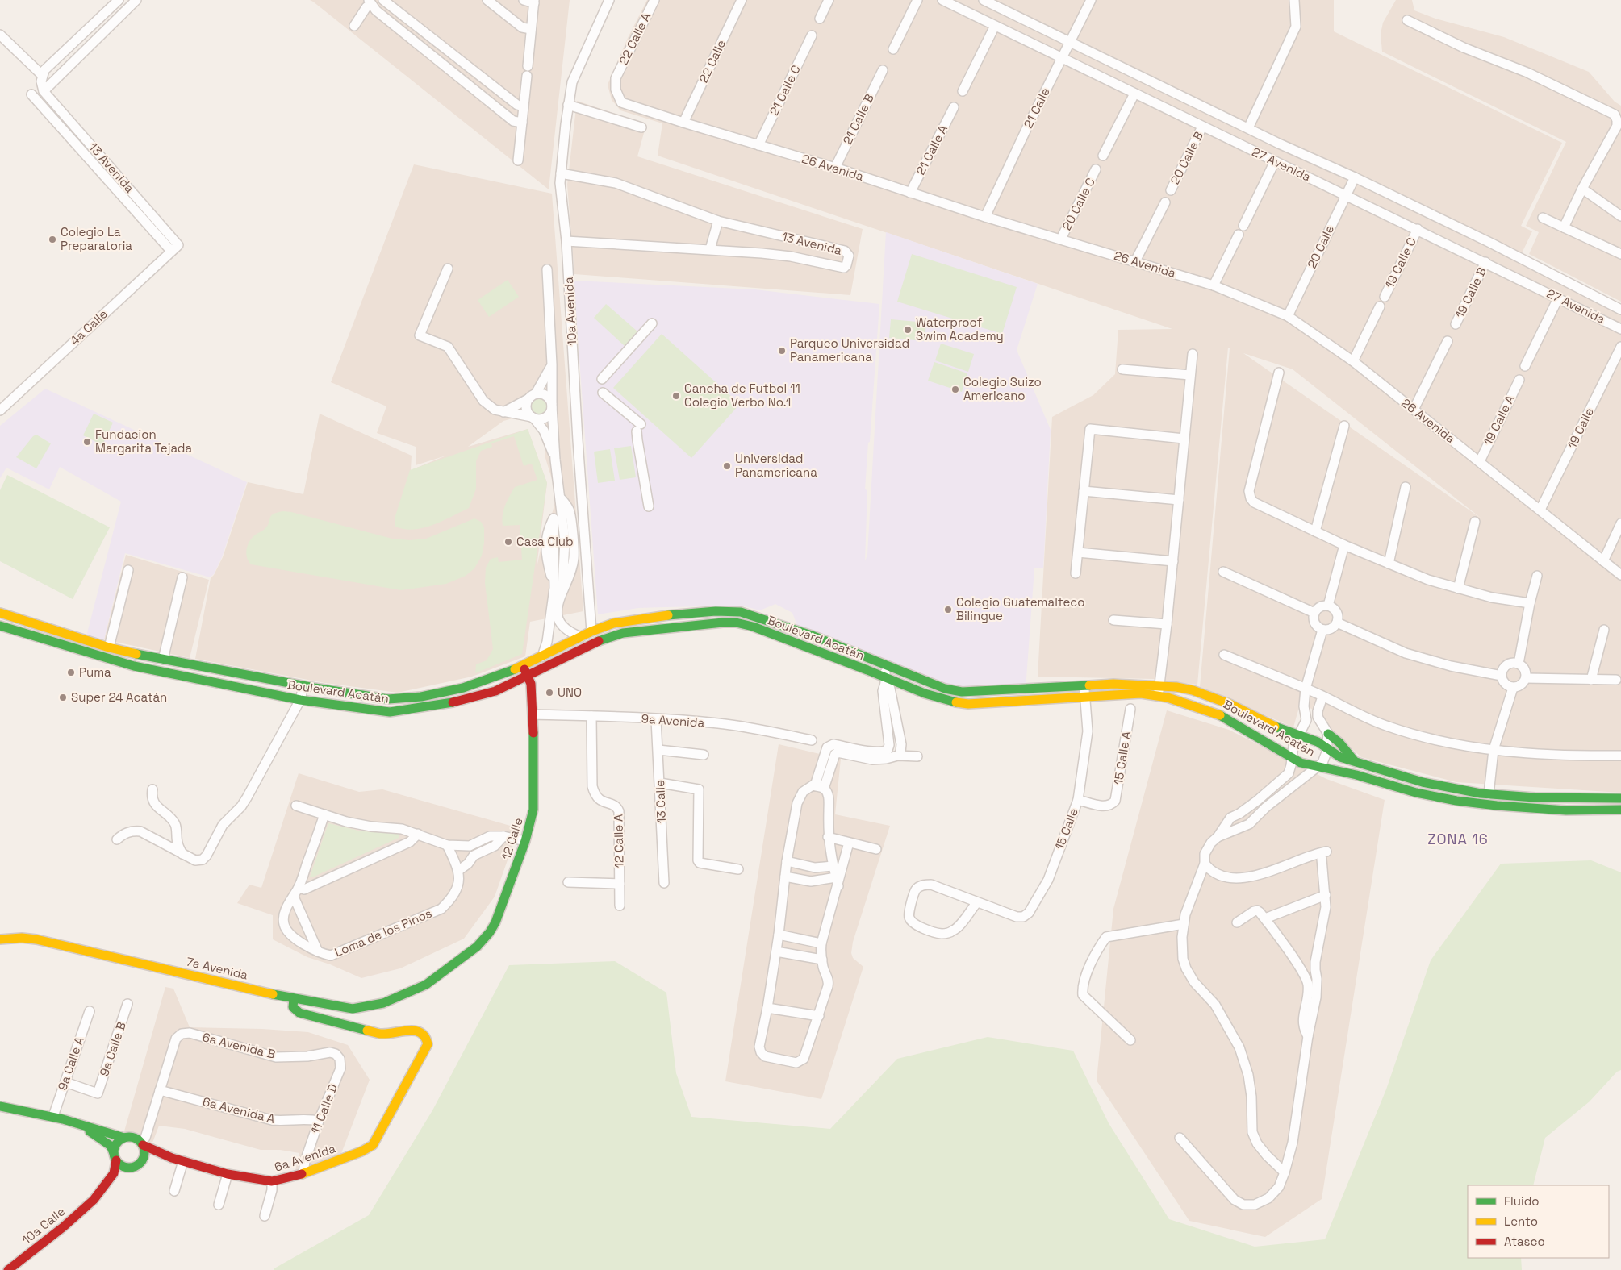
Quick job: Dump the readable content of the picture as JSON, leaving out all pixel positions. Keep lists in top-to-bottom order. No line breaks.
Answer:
{"streets":{"main road":["Boulevard Acatán","12 Calle","7a Avenida","6a Avenida","10a Calle"],"street":["22 Calle A","22 Calle","21 Calle C","21 Calle","21 Calle B","21 Calle A","20 Calle B","27 Avenida","13 Avenida","26 Avenida","20 Calle C","20 Calle","19 Calle C","19 Calle B","10a Avenida","4a Calle","19 Calle A","19 Calle","9a Avenida","15 Calle A","13 Calle","15 Calle","12 Calle A","Loma de los Pinos","6a Avenida B","9a Calle B","9a Calle A","11 Calle D","6a Avenida A"]},"crossings":[["22 Calle A","26 Avenida"],["22 Calle","26 Avenida"],["21 Calle C","26 Avenida"],["21 Calle","27 Avenida"],["21 Calle","26 Avenida"],["21 Calle B","26 Avenida"],["21 Calle A","26 Avenida"],["20 Calle B","27 Avenida"],["27 Avenida","20 Calle"],["27 Avenida","19 Calle C"],["27 Avenida","19 Calle B"],["13 Avenida","10a Avenida"],["13 Avenida","4a Calle"],["26 Avenida","20 Calle C"],["26 Avenida","20 Calle"],["26 Avenida","19 Calle A"],["26 Avenida","19 Calle"],["10a Avenida","Boulevard Acatán"],["Boulevard Acatán","15 Calle"],["Boulevard Acatán","12 Calle"],["9a Avenida","13 Calle"],["9a Avenida","12 Calle"],["9a Avenida","12 Calle A"],["15 Calle A","15 Calle"],["12 Calle","7a Avenida"],["7a Avenida","6a Avenida"],["6a Avenida B","11 Calle D"],["6a Avenida B","6a Avenida A"],["9a Calle B","9a Calle A"],["11 Calle D","6a Avenida A"],["11 Calle D","6a Avenida"],["6a Avenida","10a Calle"]],"districts":["ZONA 16"],"places":["Colegio La Preparatoria","Waterproof Swim Academy","Parqueo Universidad Panamericana","Colegio Suizo Americano","Cancha de Futbol 11 Colegio Verbo No.1","Fundacion Margarita Tejada","Universidad Panamericana","Casa Club","Colegio Guatemalteco Bilingue","Puma","UNO","Super 24 Acatán"],"legend":["Fluido","Lento","Atasco"]}
